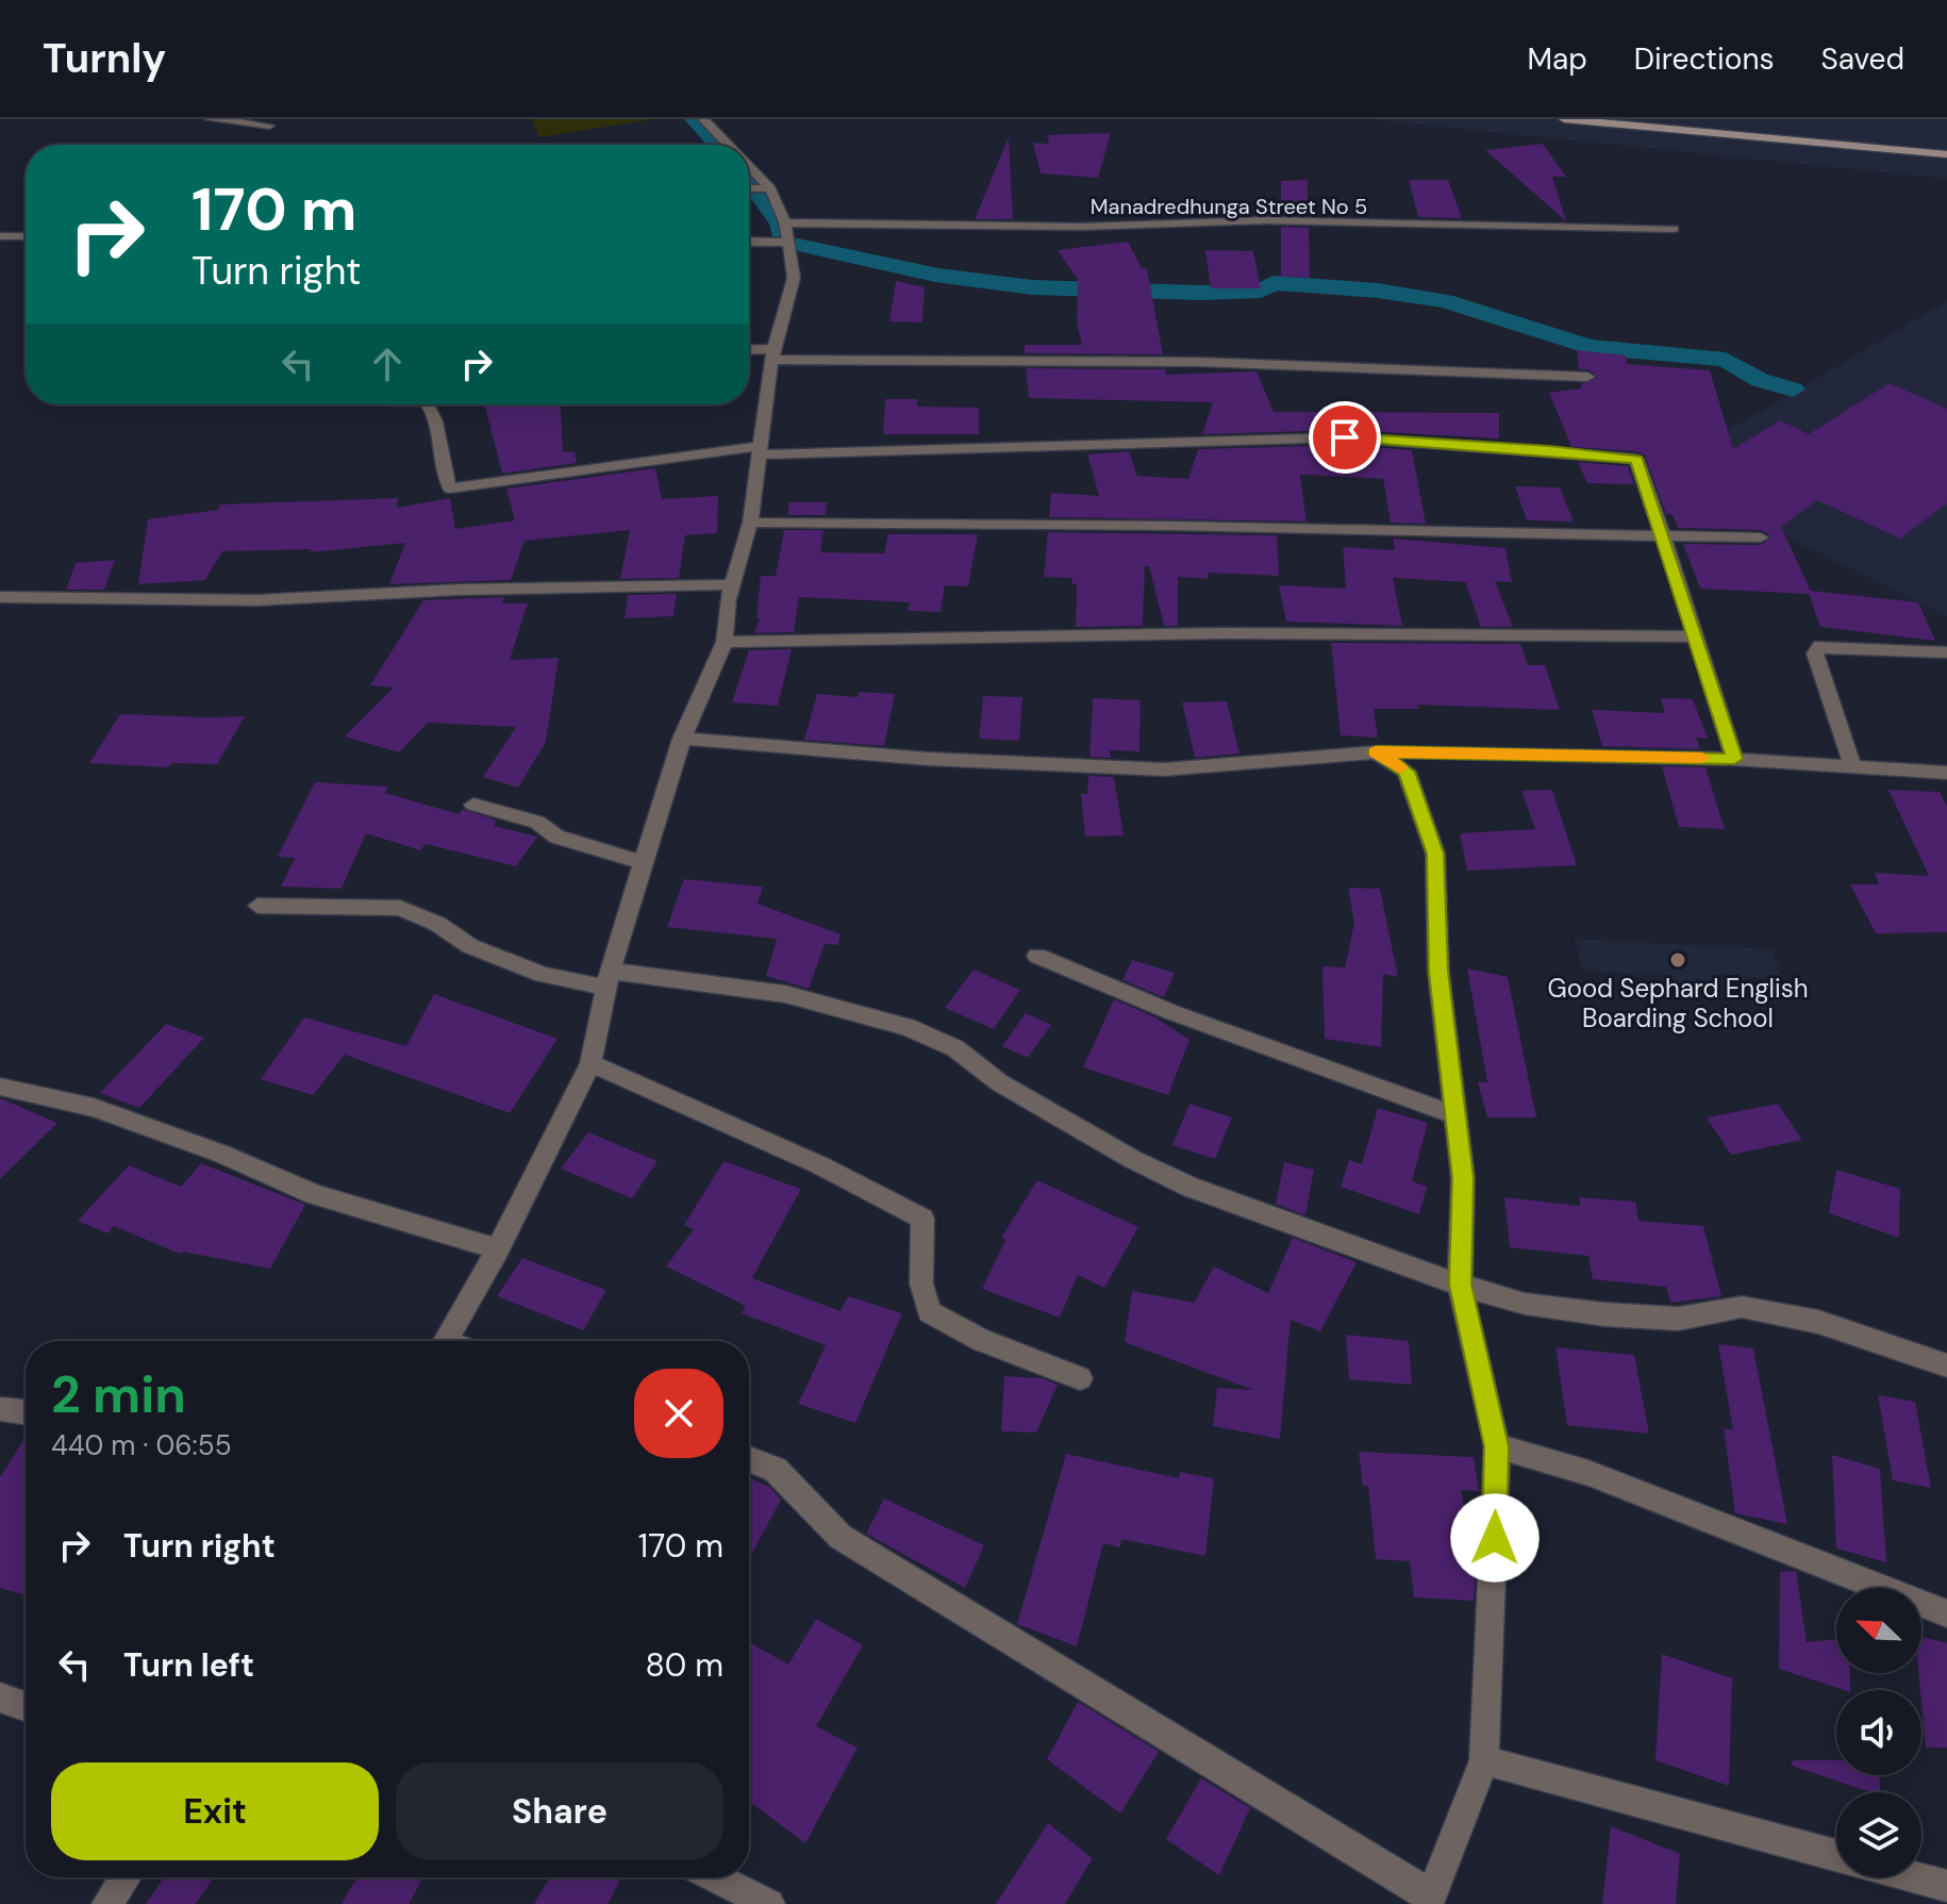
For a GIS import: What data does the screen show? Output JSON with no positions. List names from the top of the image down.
{
  "streets": {
    "street": ["Manadredhunga Street No 5"]
  },
  "places": ["Good Sephard English Boarding School"],
  "north": "top left",
  "page": {
    "header": "Turnly",
    "nav": ["Map", "Directions", "Saved"],
    "turn": ["170 m", "Turn right"],
    "heading": ["2 min", "440 m · 06:55"],
    "list": [
      {
        "name": "Turn right",
        "value": "170 m"
      },
      {
        "name": "Turn left",
        "value": "80 m"
      }
    ],
    "buttons": ["Exit", "Share"]
  }
}
